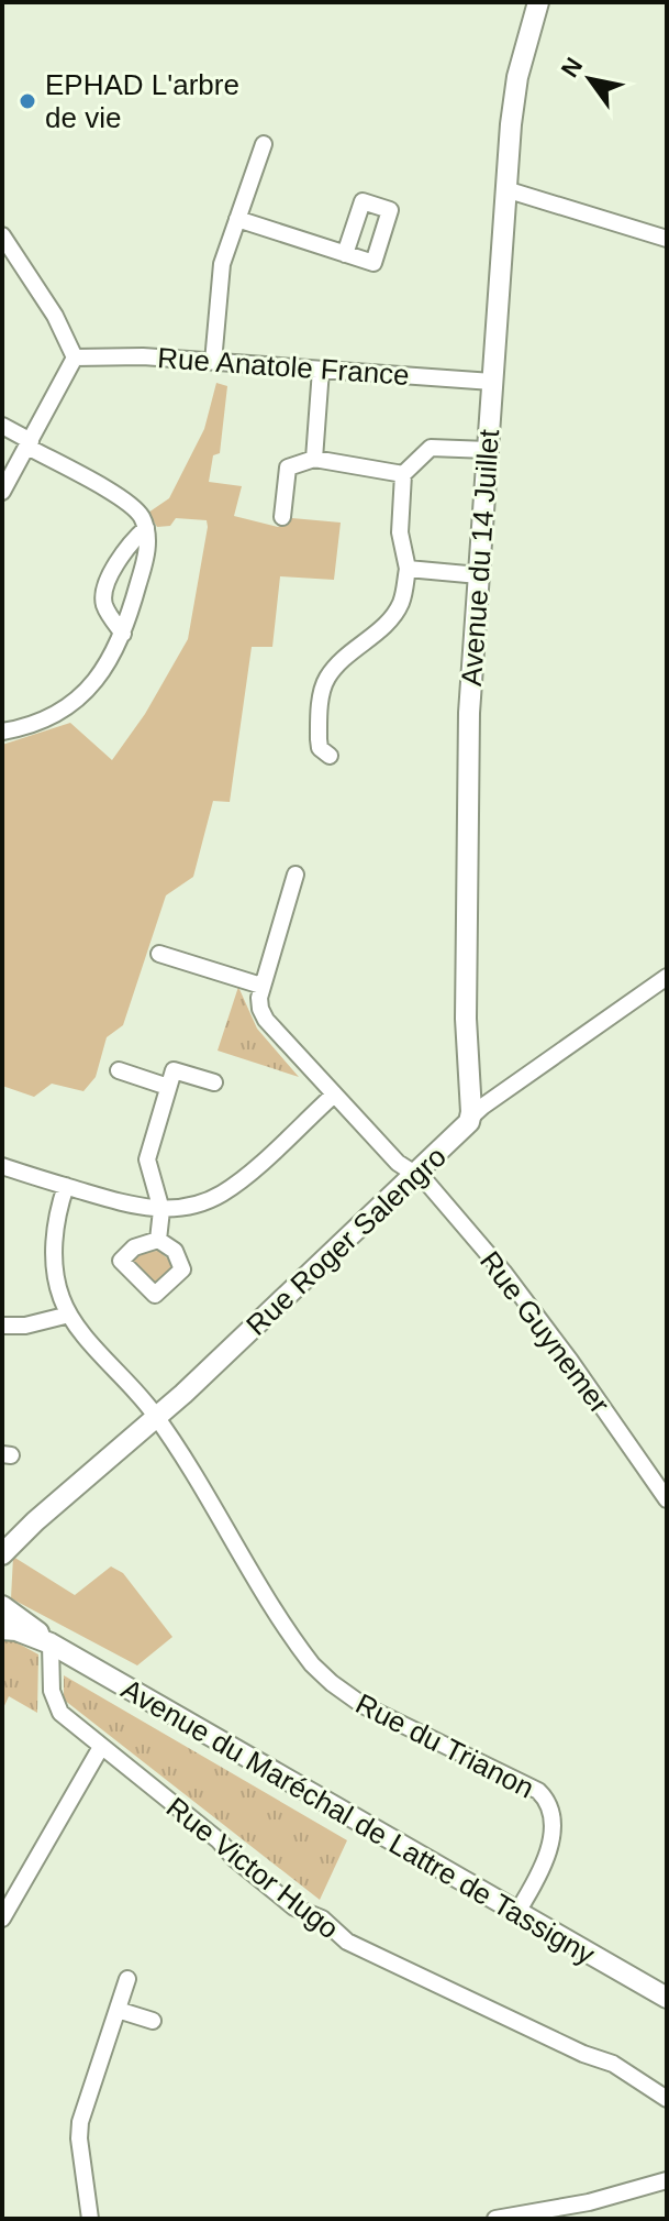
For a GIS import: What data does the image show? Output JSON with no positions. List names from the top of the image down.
{
  "streets": {
    "street": [
      "Rue Anatole France",
      "Avenue du 14 Juillet",
      "Rue Roger Salengro",
      "Rue Guynemer",
      "Rue du Trianon",
      "Avenue du Maréchal de Lattre de Tassigny",
      "Rue Victor Hugo"
    ]
  },
  "crossings": [
    ["Rue Anatole France", "Avenue du 14 Juillet"],
    ["Avenue du 14 Juillet", "Rue Roger Salengro"],
    ["Rue Roger Salengro", "Rue Guynemer"],
    ["Rue Roger Salengro", "Rue du Trianon"],
    ["Rue du Trianon", "Avenue du Maréchal de Lattre de Tassigny"],
    ["Avenue du Maréchal de Lattre de Tassigny", "Rue Victor Hugo"]
  ],
  "places": ["EPHAD L'arbre de vie"],
  "north": "top left"
}
